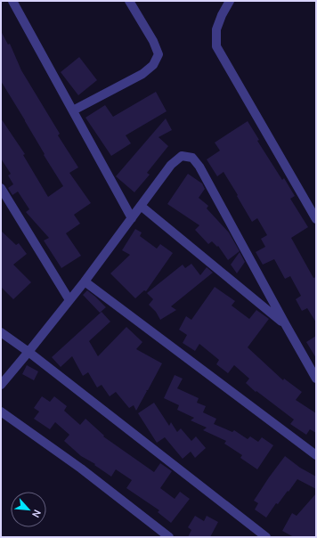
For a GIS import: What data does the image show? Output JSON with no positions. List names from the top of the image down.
{
  "north": "bottom right"
}
